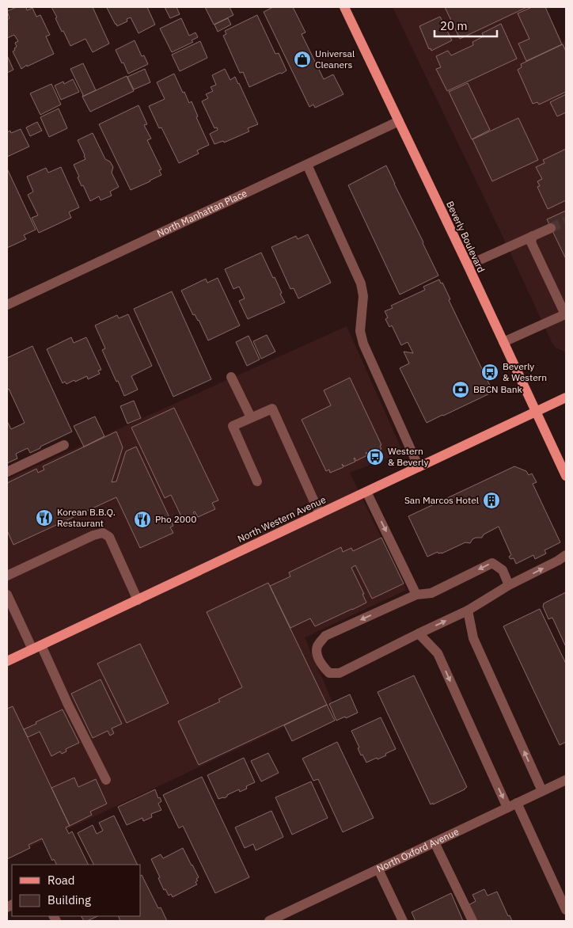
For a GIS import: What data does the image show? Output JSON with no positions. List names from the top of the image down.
{
  "streets": {
    "main road": ["Beverly Boulevard", "North Western Avenue"],
    "street": ["North Manhattan Place", "North Oxford Avenue"]
  },
  "crossings": [
    ["North Manhattan Place", "Beverly Boulevard"],
    ["Beverly Boulevard", "North Western Avenue"]
  ],
  "places": {
    "shop": ["Universal Cleaners"],
    "bus stop": ["Beverly & Western", "Western & Beverly"],
    "bank": ["BBCN Bank"],
    "building": ["San Marcos Hotel"],
    "restaurant": ["Korean B.B.Q. Restaurant", "Pho 2000"]
  },
  "legend": ["Road", "Building"],
  "scale_bar": "20 m"
}
